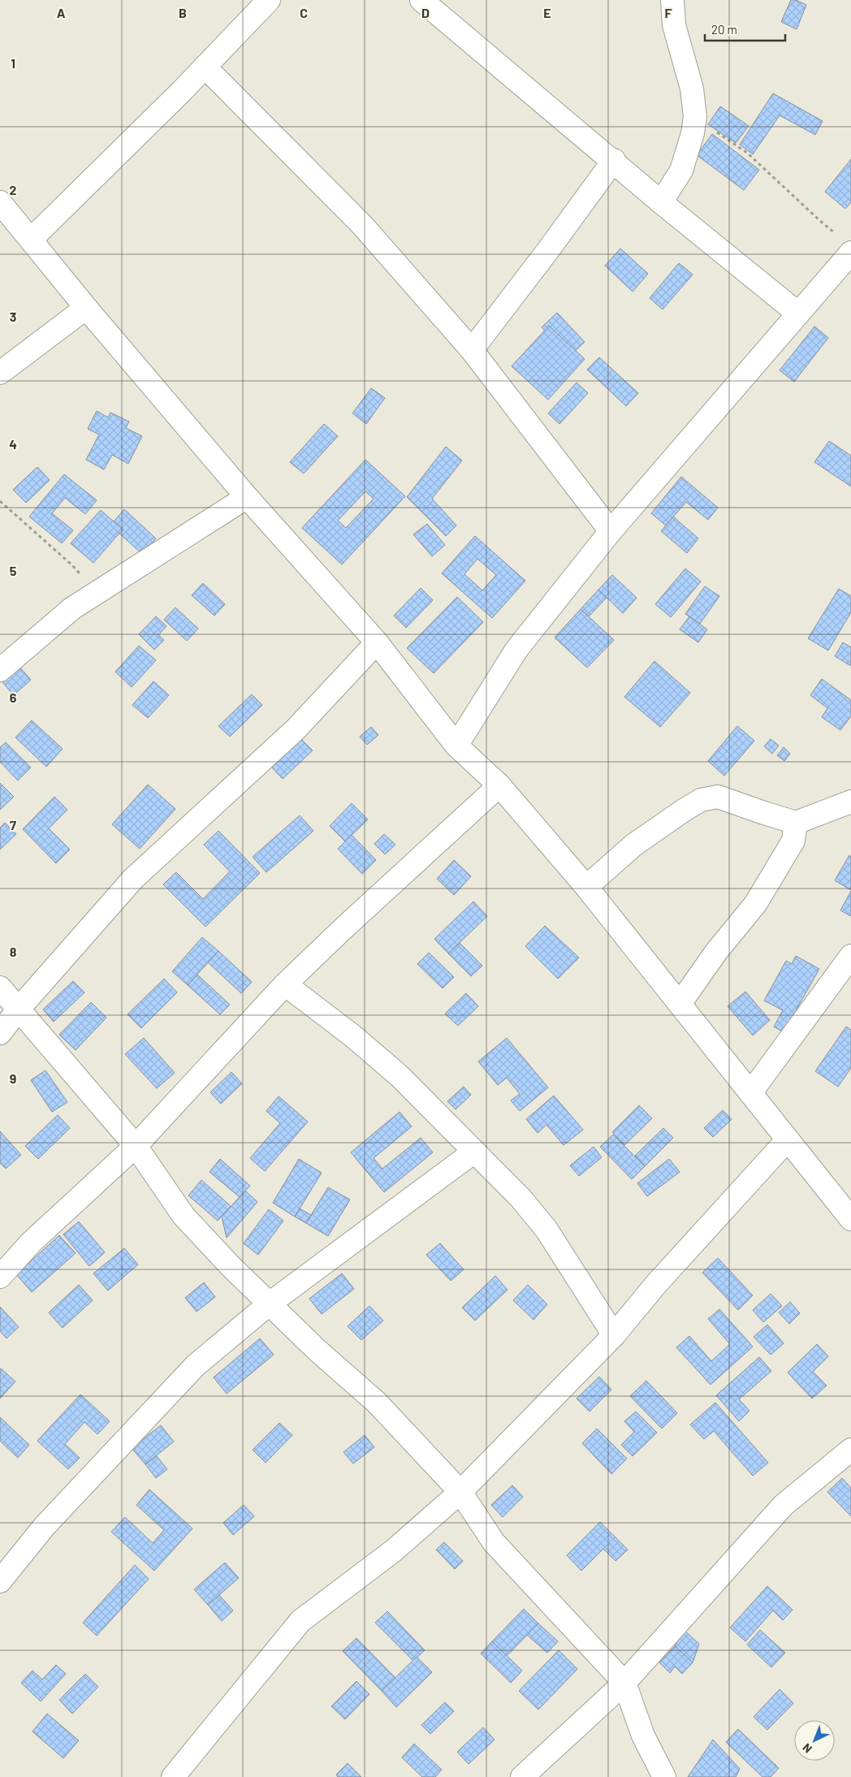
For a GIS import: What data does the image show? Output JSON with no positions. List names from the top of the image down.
{
  "scale_bar": "20 m",
  "north": "bottom left",
  "grid": {
    "columns": [
      "A",
      "B",
      "C",
      "D",
      "E",
      "F"
    ],
    "rows": [
      "1",
      "2",
      "3",
      "4",
      "5",
      "6",
      "7",
      "8",
      "9"
    ]
  }
}
